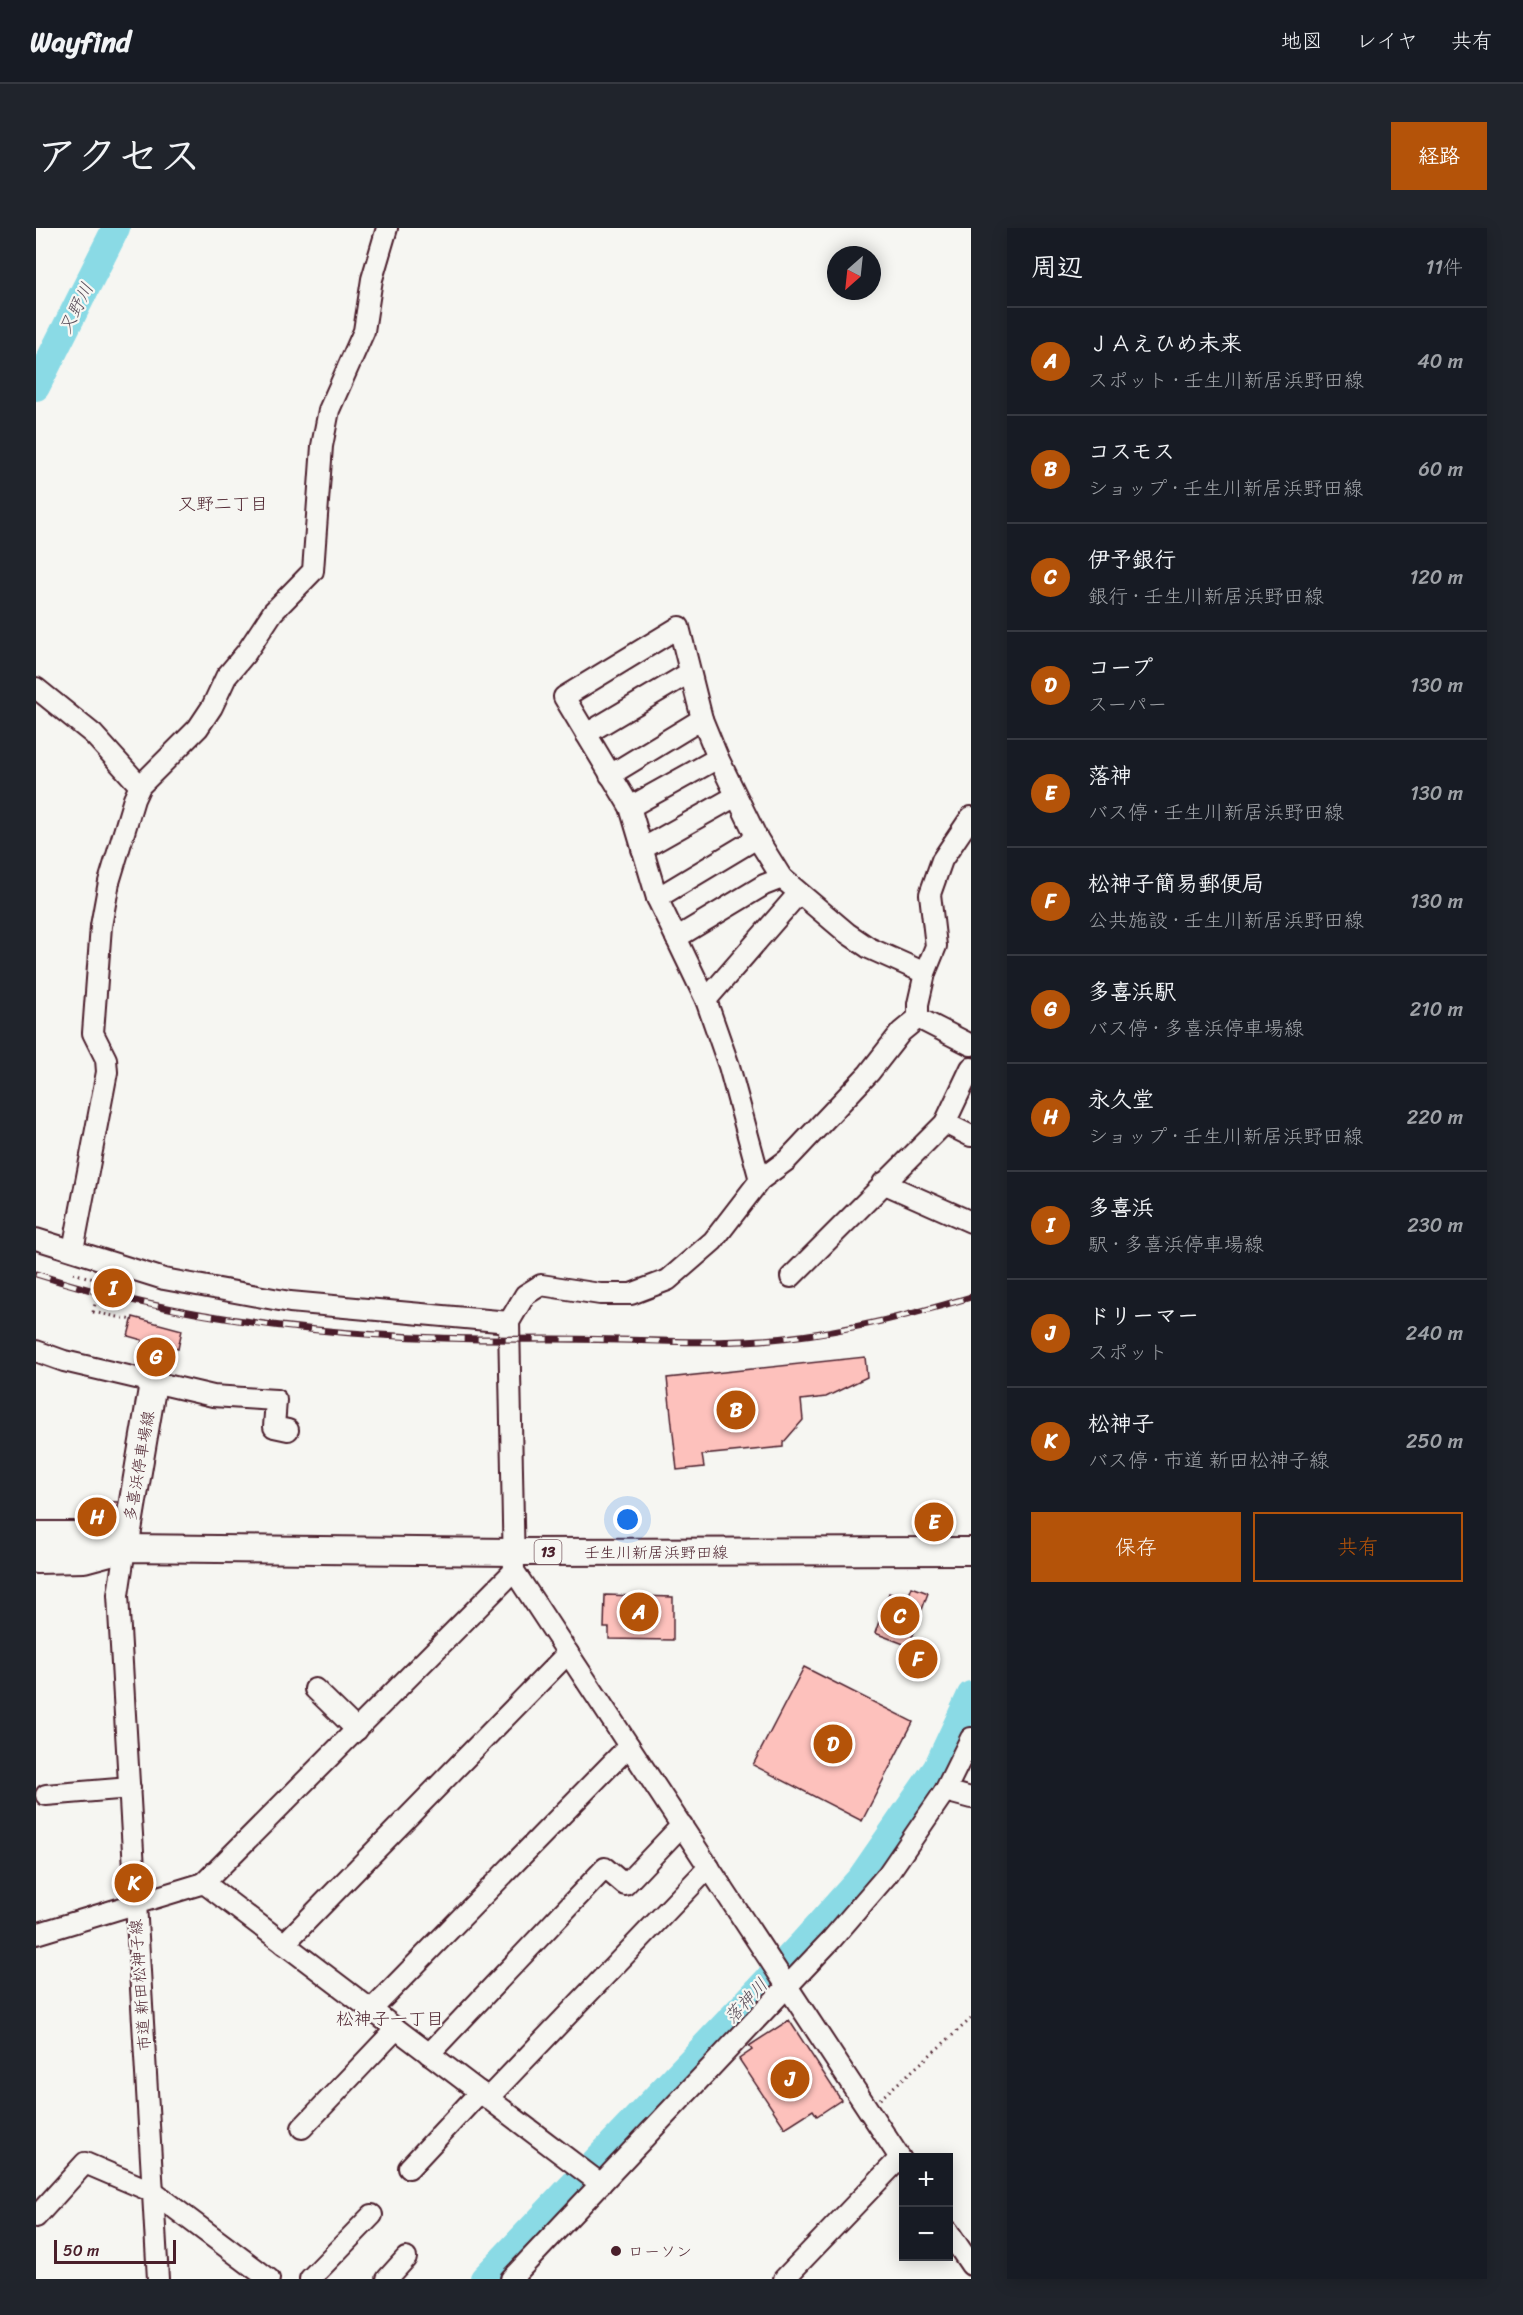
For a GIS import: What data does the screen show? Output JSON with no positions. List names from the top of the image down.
{
  "streets": {
    "main road": ["多喜浜停車場線", "13", "壬生川新居浜野田線"],
    "street": ["市道 新田松神子線"]
  },
  "crossings": [
    ["多喜浜停車場線", "壬生川新居浜野田線"],
    ["多喜浜停車場線", "市道 新田松神子線"],
    ["壬生川新居浜野田線", "市道 新田松神子線"]
  ],
  "districts": ["又野二丁目", "松神子一丁目"],
  "water": ["又野川", "落神川"],
  "places": ["ローソン"],
  "scale_bar": "50 m",
  "north": "bottom left",
  "page": {
    "header": "Wayfind",
    "nav": ["地図", "レイヤ", "共有"],
    "title": "アクセス",
    "buttons": [
      "経路",
      ["保存", "共有"]
    ],
    "heading": ["周辺", "11件"],
    "list": [
      {
        "mark": "A",
        "name": "ＪＡえひめ未来",
        "note": "スポット · 壬生川新居浜野田線",
        "value": "40 m"
      },
      {
        "mark": "B",
        "name": "コスモス",
        "note": "ショップ · 壬生川新居浜野田線",
        "value": "60 m"
      },
      {
        "mark": "C",
        "name": "伊予銀行",
        "note": "銀行 · 壬生川新居浜野田線",
        "value": "120 m"
      },
      {
        "mark": "D",
        "name": "コープ",
        "note": "スーパー",
        "value": "130 m"
      },
      {
        "mark": "E",
        "name": "落神",
        "note": "バス停 · 壬生川新居浜野田線",
        "value": "130 m"
      },
      {
        "mark": "F",
        "name": "松神子簡易郵便局",
        "note": "公共施設 · 壬生川新居浜野田線",
        "value": "130 m"
      },
      {
        "mark": "G",
        "name": "多喜浜駅",
        "note": "バス停 · 多喜浜停車場線",
        "value": "210 m"
      },
      {
        "mark": "H",
        "name": "永久堂",
        "note": "ショップ · 壬生川新居浜野田線",
        "value": "220 m"
      },
      {
        "mark": "I",
        "name": "多喜浜",
        "note": "駅 · 多喜浜停車場線",
        "value": "230 m"
      },
      {
        "mark": "J",
        "name": "ドリーマー",
        "note": "スポット",
        "value": "240 m"
      },
      {
        "mark": "K",
        "name": "松神子",
        "note": "バス停 · 市道 新田松神子線",
        "value": "250 m"
      }
    ],
    "pins": [
      "I",
      "G",
      "B",
      "H",
      "E",
      "A",
      "C",
      "F",
      "D",
      "K",
      "J"
    ],
    "map_buttons": ["+", "−"],
    "scale": "50 m"
  }
}
